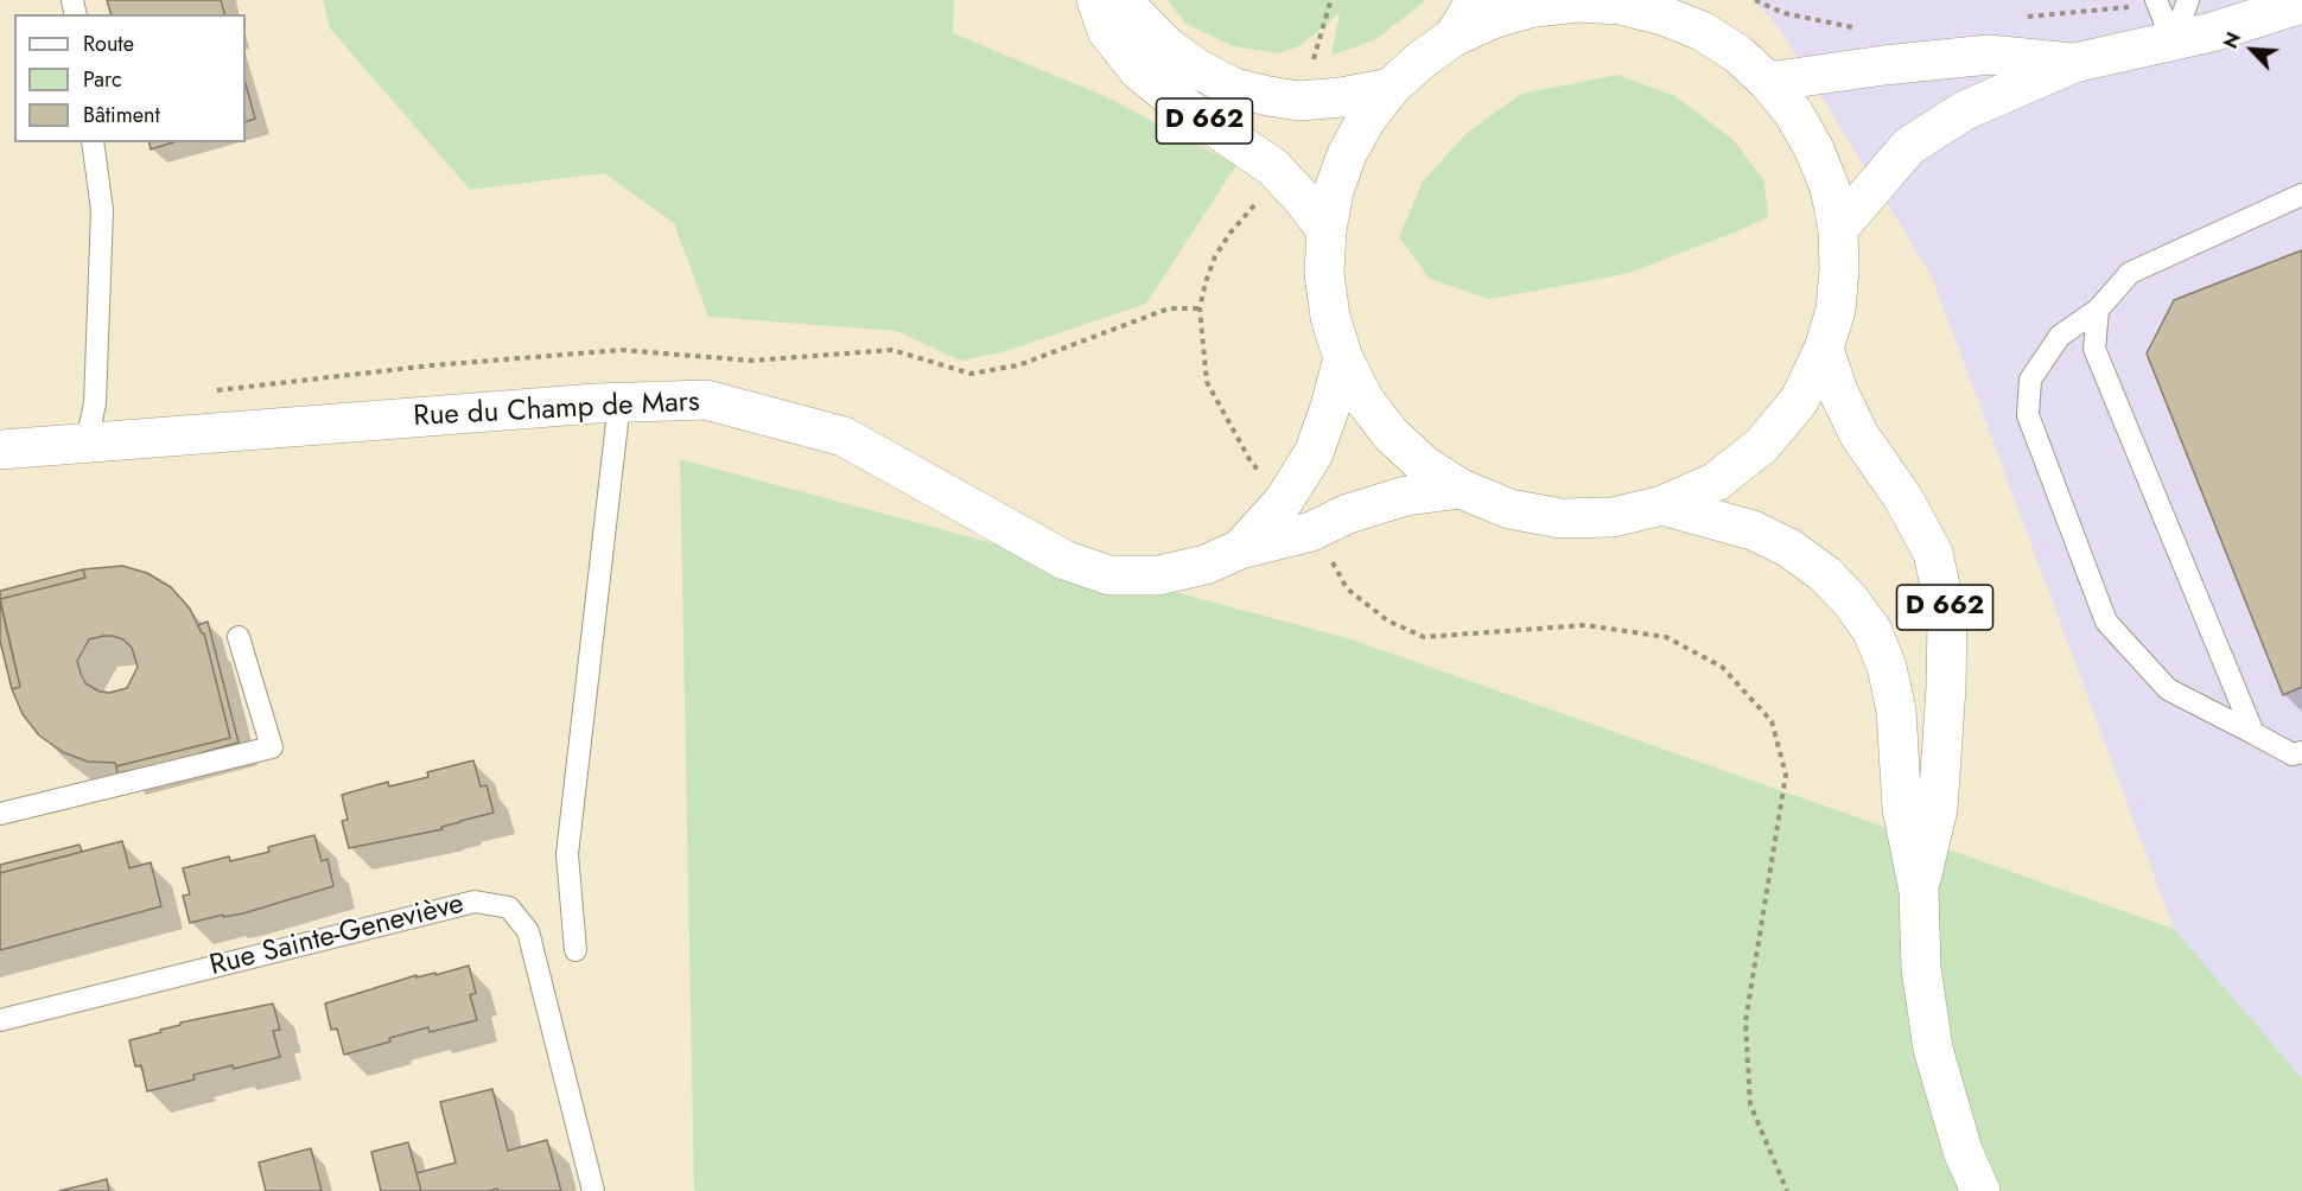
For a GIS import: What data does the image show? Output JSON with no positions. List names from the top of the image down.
{
  "streets": {
    "main road": ["D 662", "Rue du Champ de Mars"],
    "lane": ["Rue Sainte-Geneviève"]
  },
  "legend": ["Route", "Parc", "Bâtiment"],
  "north": "top left"
}
